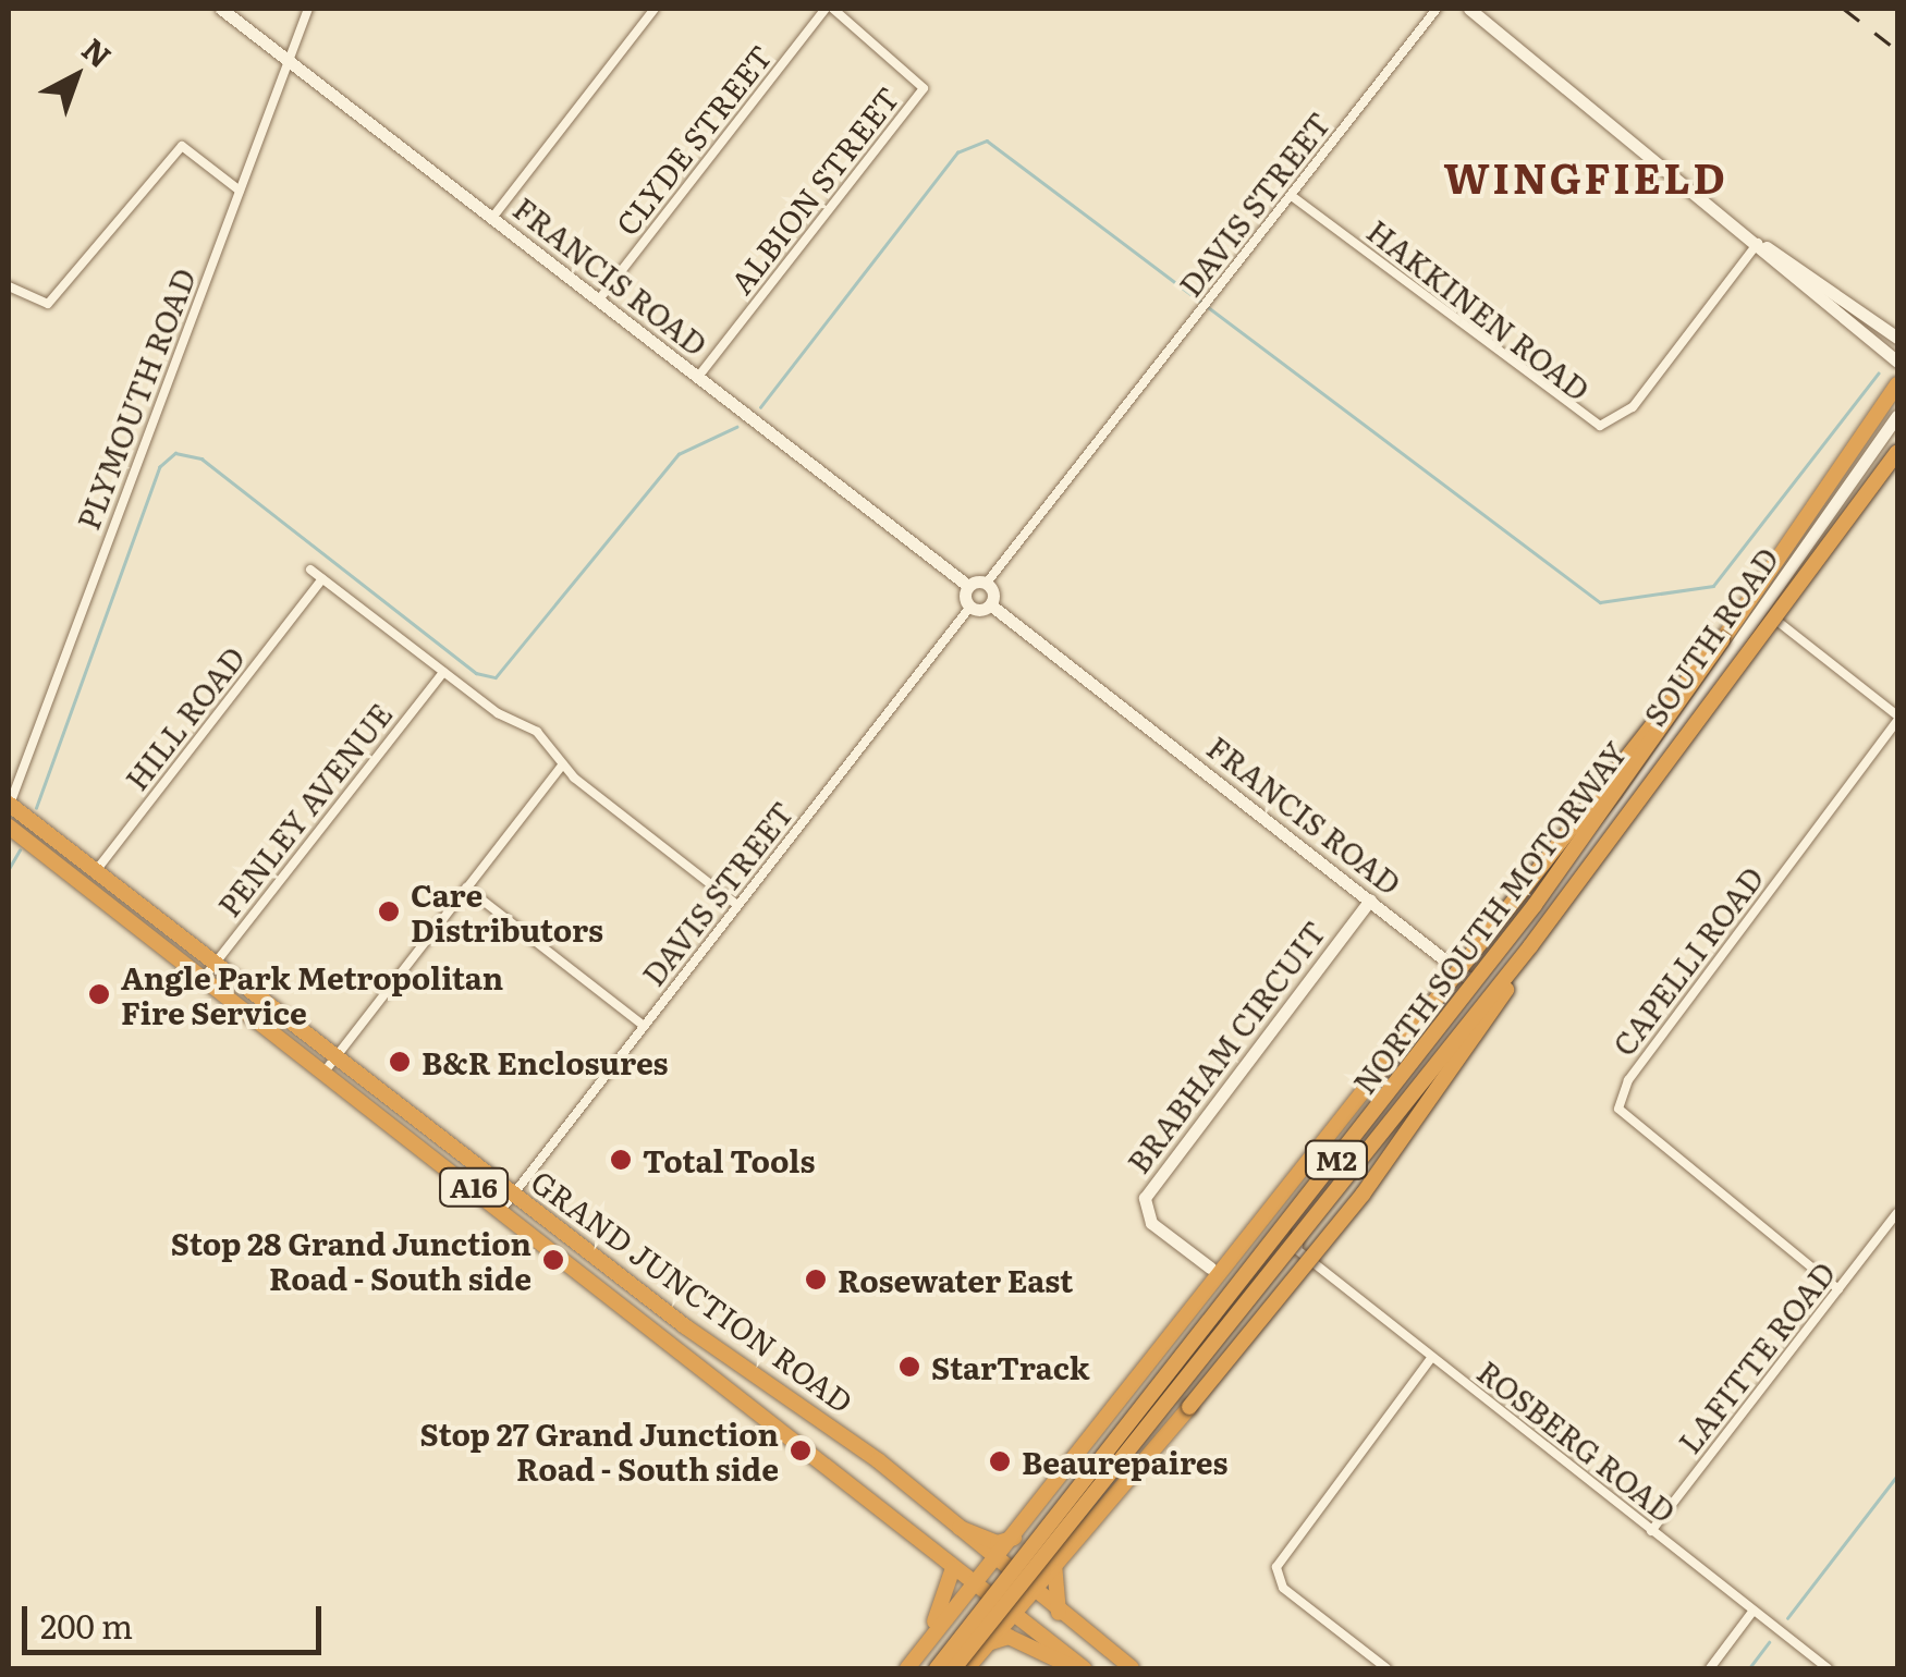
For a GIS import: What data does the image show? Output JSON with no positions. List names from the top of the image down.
{
  "streets": {
    "highway": [
      "NORTH SOUTH MOTORWAY",
      "M2",
      "A16",
      "GRAND JUNCTION ROAD"
    ],
    "street": [
      "CLYDE STREET",
      "ALBION STREET",
      "DAVIS STREET",
      "FRANCIS ROAD",
      "HAKKINEN ROAD",
      "PLYMOUTH ROAD",
      "SOUTH ROAD",
      "HILL ROAD",
      "PENLEY AVENUE",
      "CAPELLI ROAD",
      "BRABHAM CIRCUIT",
      "LAFITTE ROAD",
      "ROSBERG ROAD"
    ]
  },
  "crossings": [
    ["CLYDE STREET", "ALBION STREET"],
    ["CLYDE STREET", "FRANCIS ROAD"],
    ["ALBION STREET", "FRANCIS ROAD"],
    ["DAVIS STREET", "HAKKINEN ROAD"],
    ["DAVIS STREET", "GRAND JUNCTION ROAD"],
    ["FRANCIS ROAD", "PLYMOUTH ROAD"],
    ["FRANCIS ROAD", "SOUTH ROAD"],
    ["FRANCIS ROAD", "BRABHAM CIRCUIT"],
    ["PLYMOUTH ROAD", "GRAND JUNCTION ROAD"],
    ["SOUTH ROAD", "ROSBERG ROAD"],
    ["HILL ROAD", "GRAND JUNCTION ROAD"],
    ["PENLEY AVENUE", "GRAND JUNCTION ROAD"],
    ["CAPELLI ROAD", "LAFITTE ROAD"],
    ["LAFITTE ROAD", "ROSBERG ROAD"]
  ],
  "districts": ["WINGFIELD"],
  "places": [
    "Care Distributors",
    "Angle Park Metropolitan Fire Service",
    "B&R Enclosures",
    "Total Tools",
    "Stop 28 Grand Junction Road - South side",
    "Rosewater East",
    "StarTrack",
    "Stop 27 Grand Junction Road - South side",
    "Beaurepaires"
  ],
  "scale_bar": "200 m",
  "north": "top right"
}
